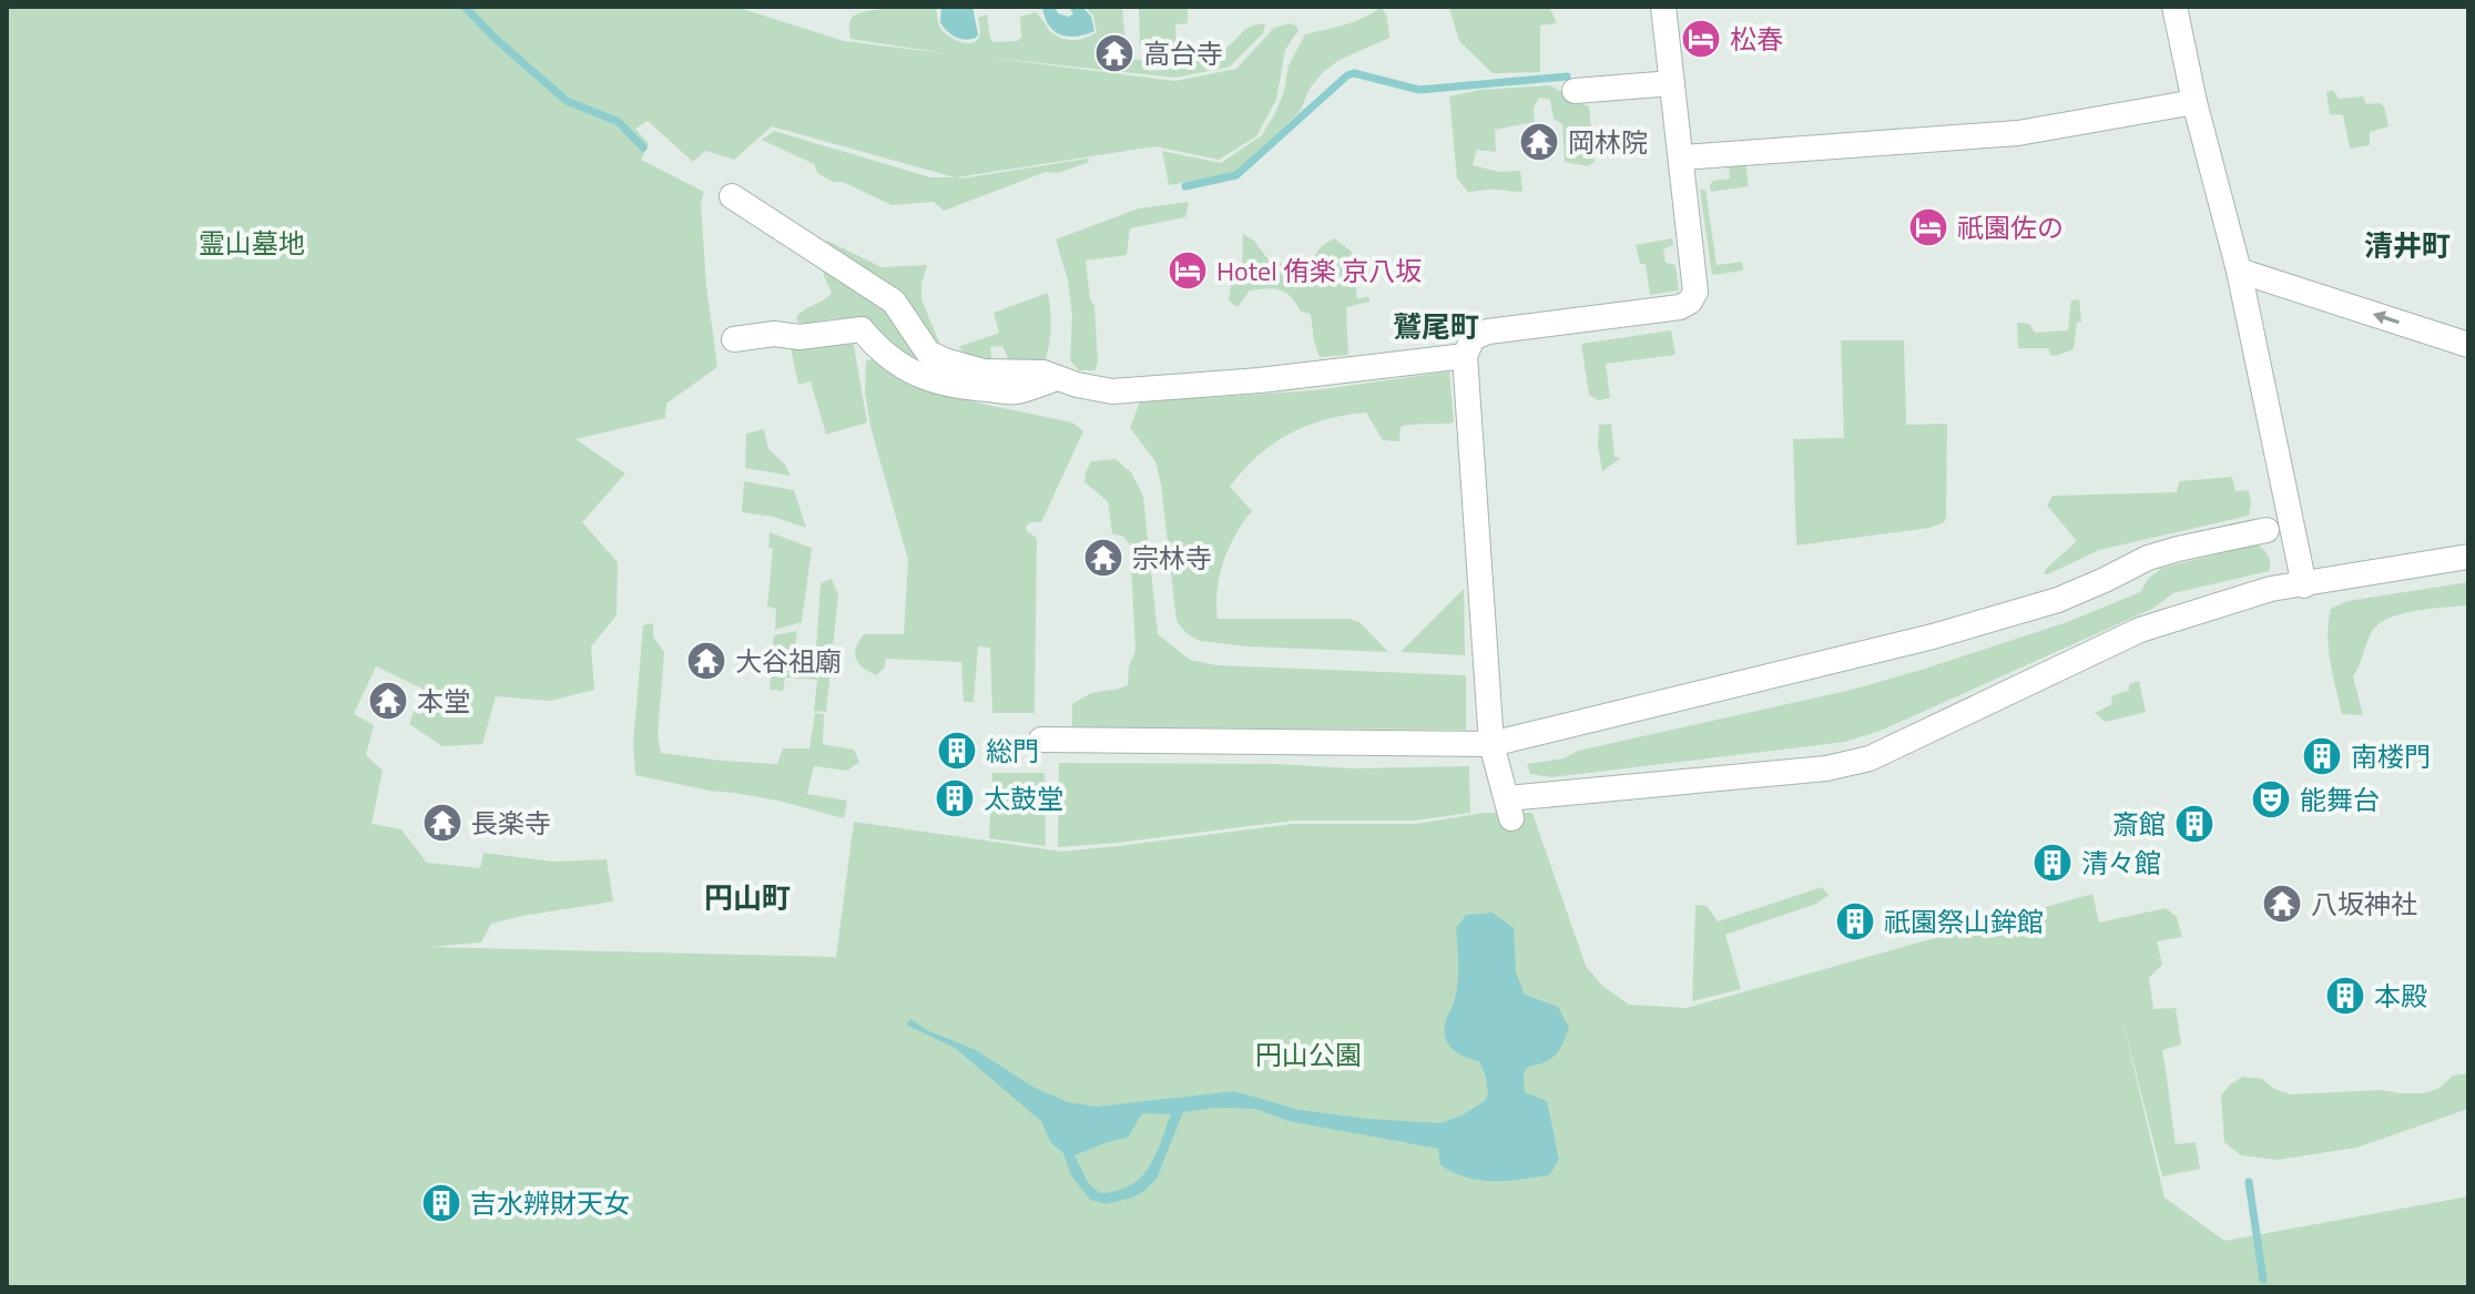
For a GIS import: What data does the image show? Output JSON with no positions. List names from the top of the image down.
{
  "districts": ["清井町", "鷲尾町", "円山町"],
  "parks": ["霊山墓地", "円山公園"],
  "places": {
    "hotel": ["松春", "祇園佐の", "Hotel 侑楽 京八坂"],
    "temple": [
      "高台寺",
      "岡林院",
      "宗林寺",
      "大谷祖廟",
      "本堂",
      "長楽寺",
      "八坂神社"
    ],
    "building": [
      "総門",
      "南楼門",
      "太鼓堂",
      "斎館",
      "清々館",
      "祇園祭山鉾館",
      "本殿",
      "吉水辨財天女"
    ],
    "theatre": ["能舞台"]
  }
}
